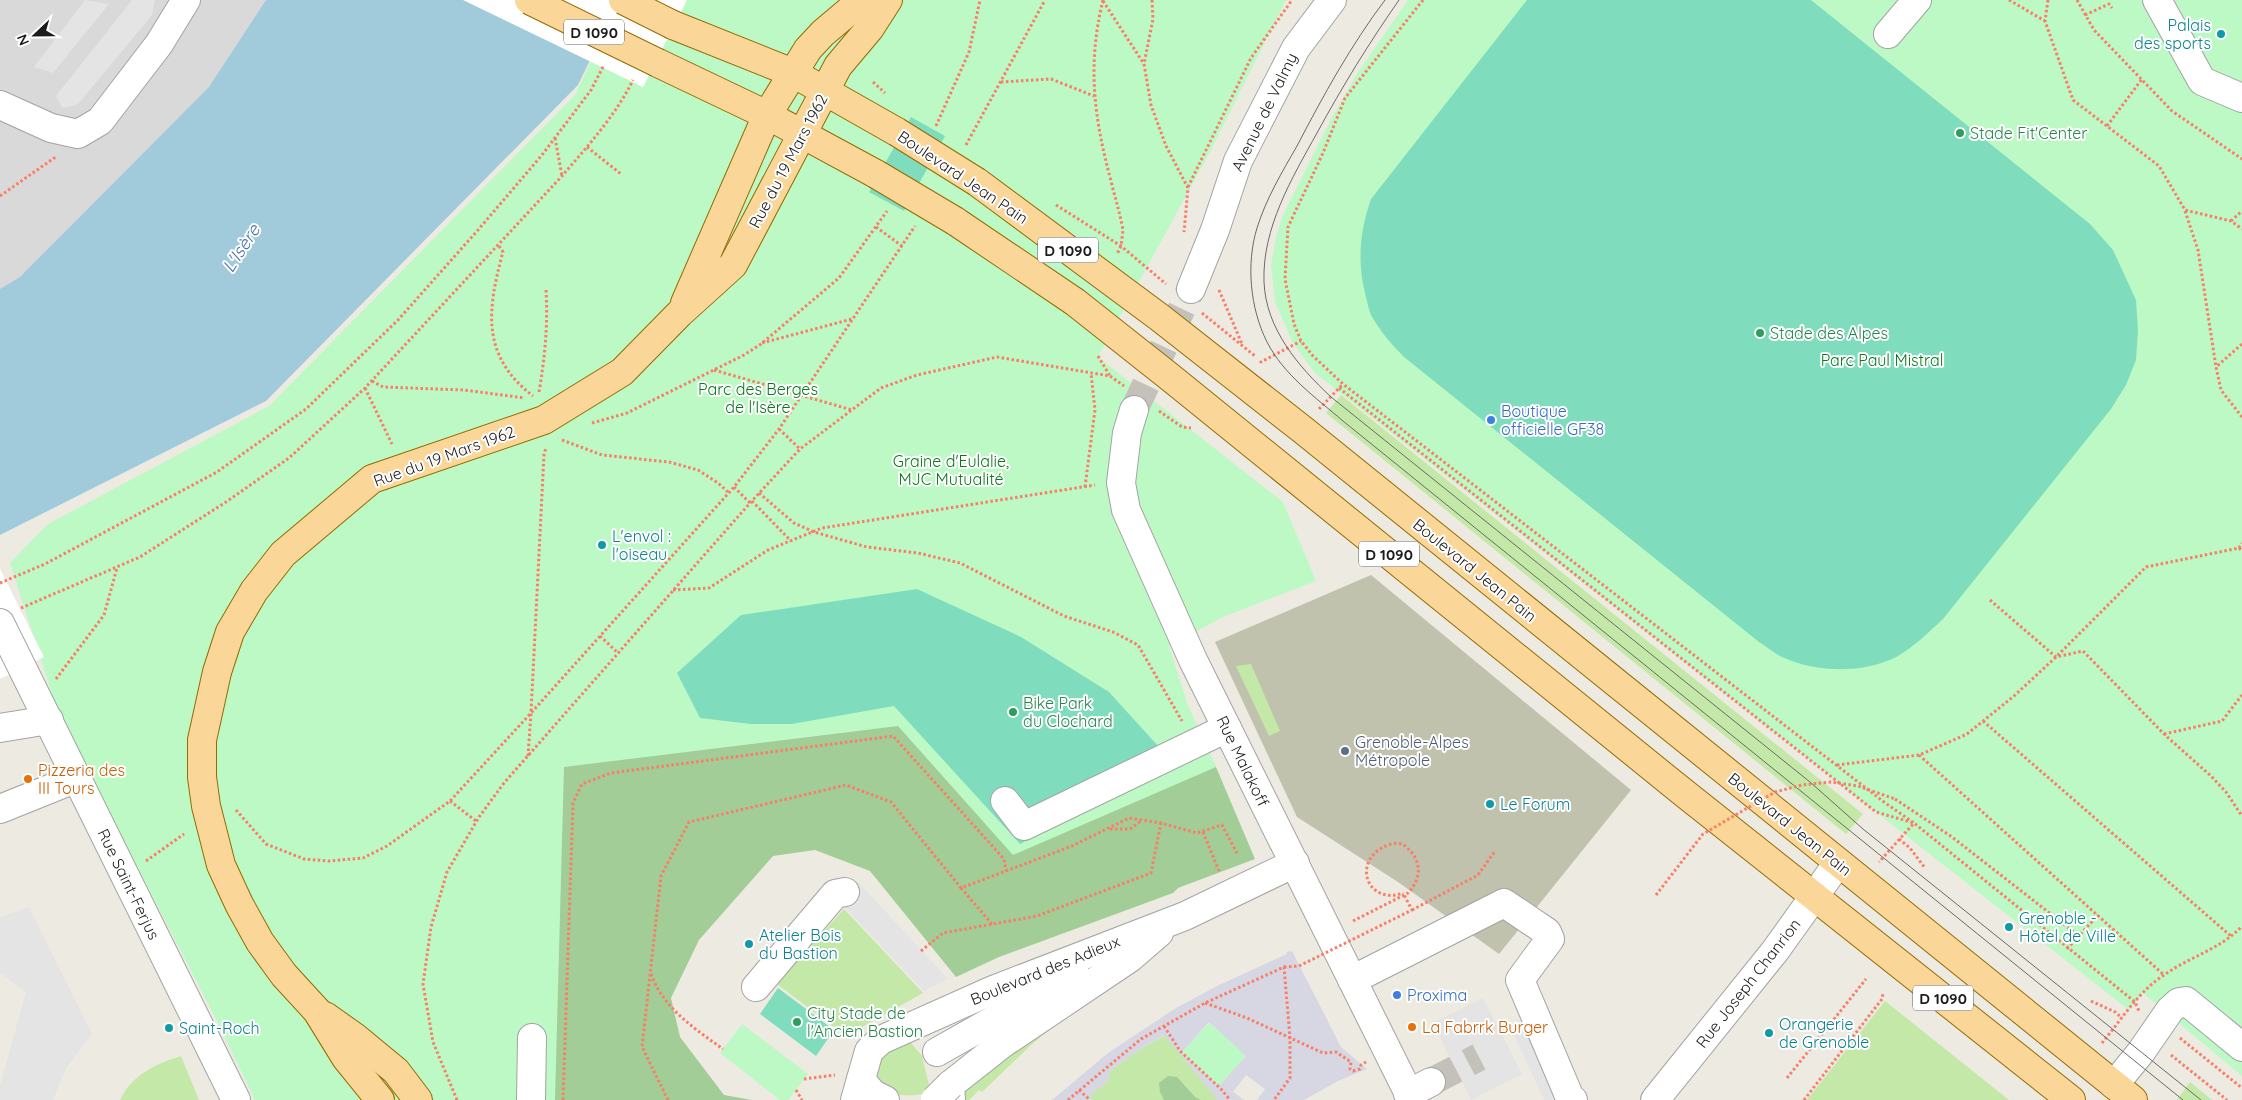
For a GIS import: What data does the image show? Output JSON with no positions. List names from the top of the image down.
{
  "streets": {
    "main road": ["D 1090", "Rue du 19 Mars 1962", "Boulevard Jean Pain"],
    "street": [
      "Avenue de Valmy",
      "Rue Malakoff",
      "Rue Saint-Ferjus",
      "Boulevard des Adieux",
      "Rue Joseph Chanrion"
    ]
  },
  "crossings": [
    ["D 1090", "Rue du 19 Mars 1962"],
    ["D 1090", "Boulevard Jean Pain"],
    ["D 1090", "Rue Joseph Chanrion"],
    ["Rue du 19 Mars 1962", "Boulevard Jean Pain"],
    ["Boulevard Jean Pain", "Rue Joseph Chanrion"],
    ["Rue Malakoff", "Boulevard des Adieux"]
  ],
  "water": ["L'Isère"],
  "parks": ["Parc Paul Mistral", "Parc des Berges de l'Isère", "Graine d'Eulalie, MJC Mutualité"],
  "places": [
    "Palais des sports",
    "Stade Fit'Center",
    "Stade des Alpes",
    "Boutique officielle GF38",
    "L'envol : l'oiseau",
    "Bike Park du Clochard",
    "Grenoble-Alpes Métropole",
    "Pizzeria des III Tours",
    "Le Forum",
    "Grenoble - Hôtel de Ville",
    "Atelier Bois du Bastion",
    "Proxima",
    "City Stade de l'Ancien Bastion",
    "La Fabrrk Burger",
    "Saint-Roch",
    "Orangerie de Grenoble"
  ],
  "north": "left"
}
